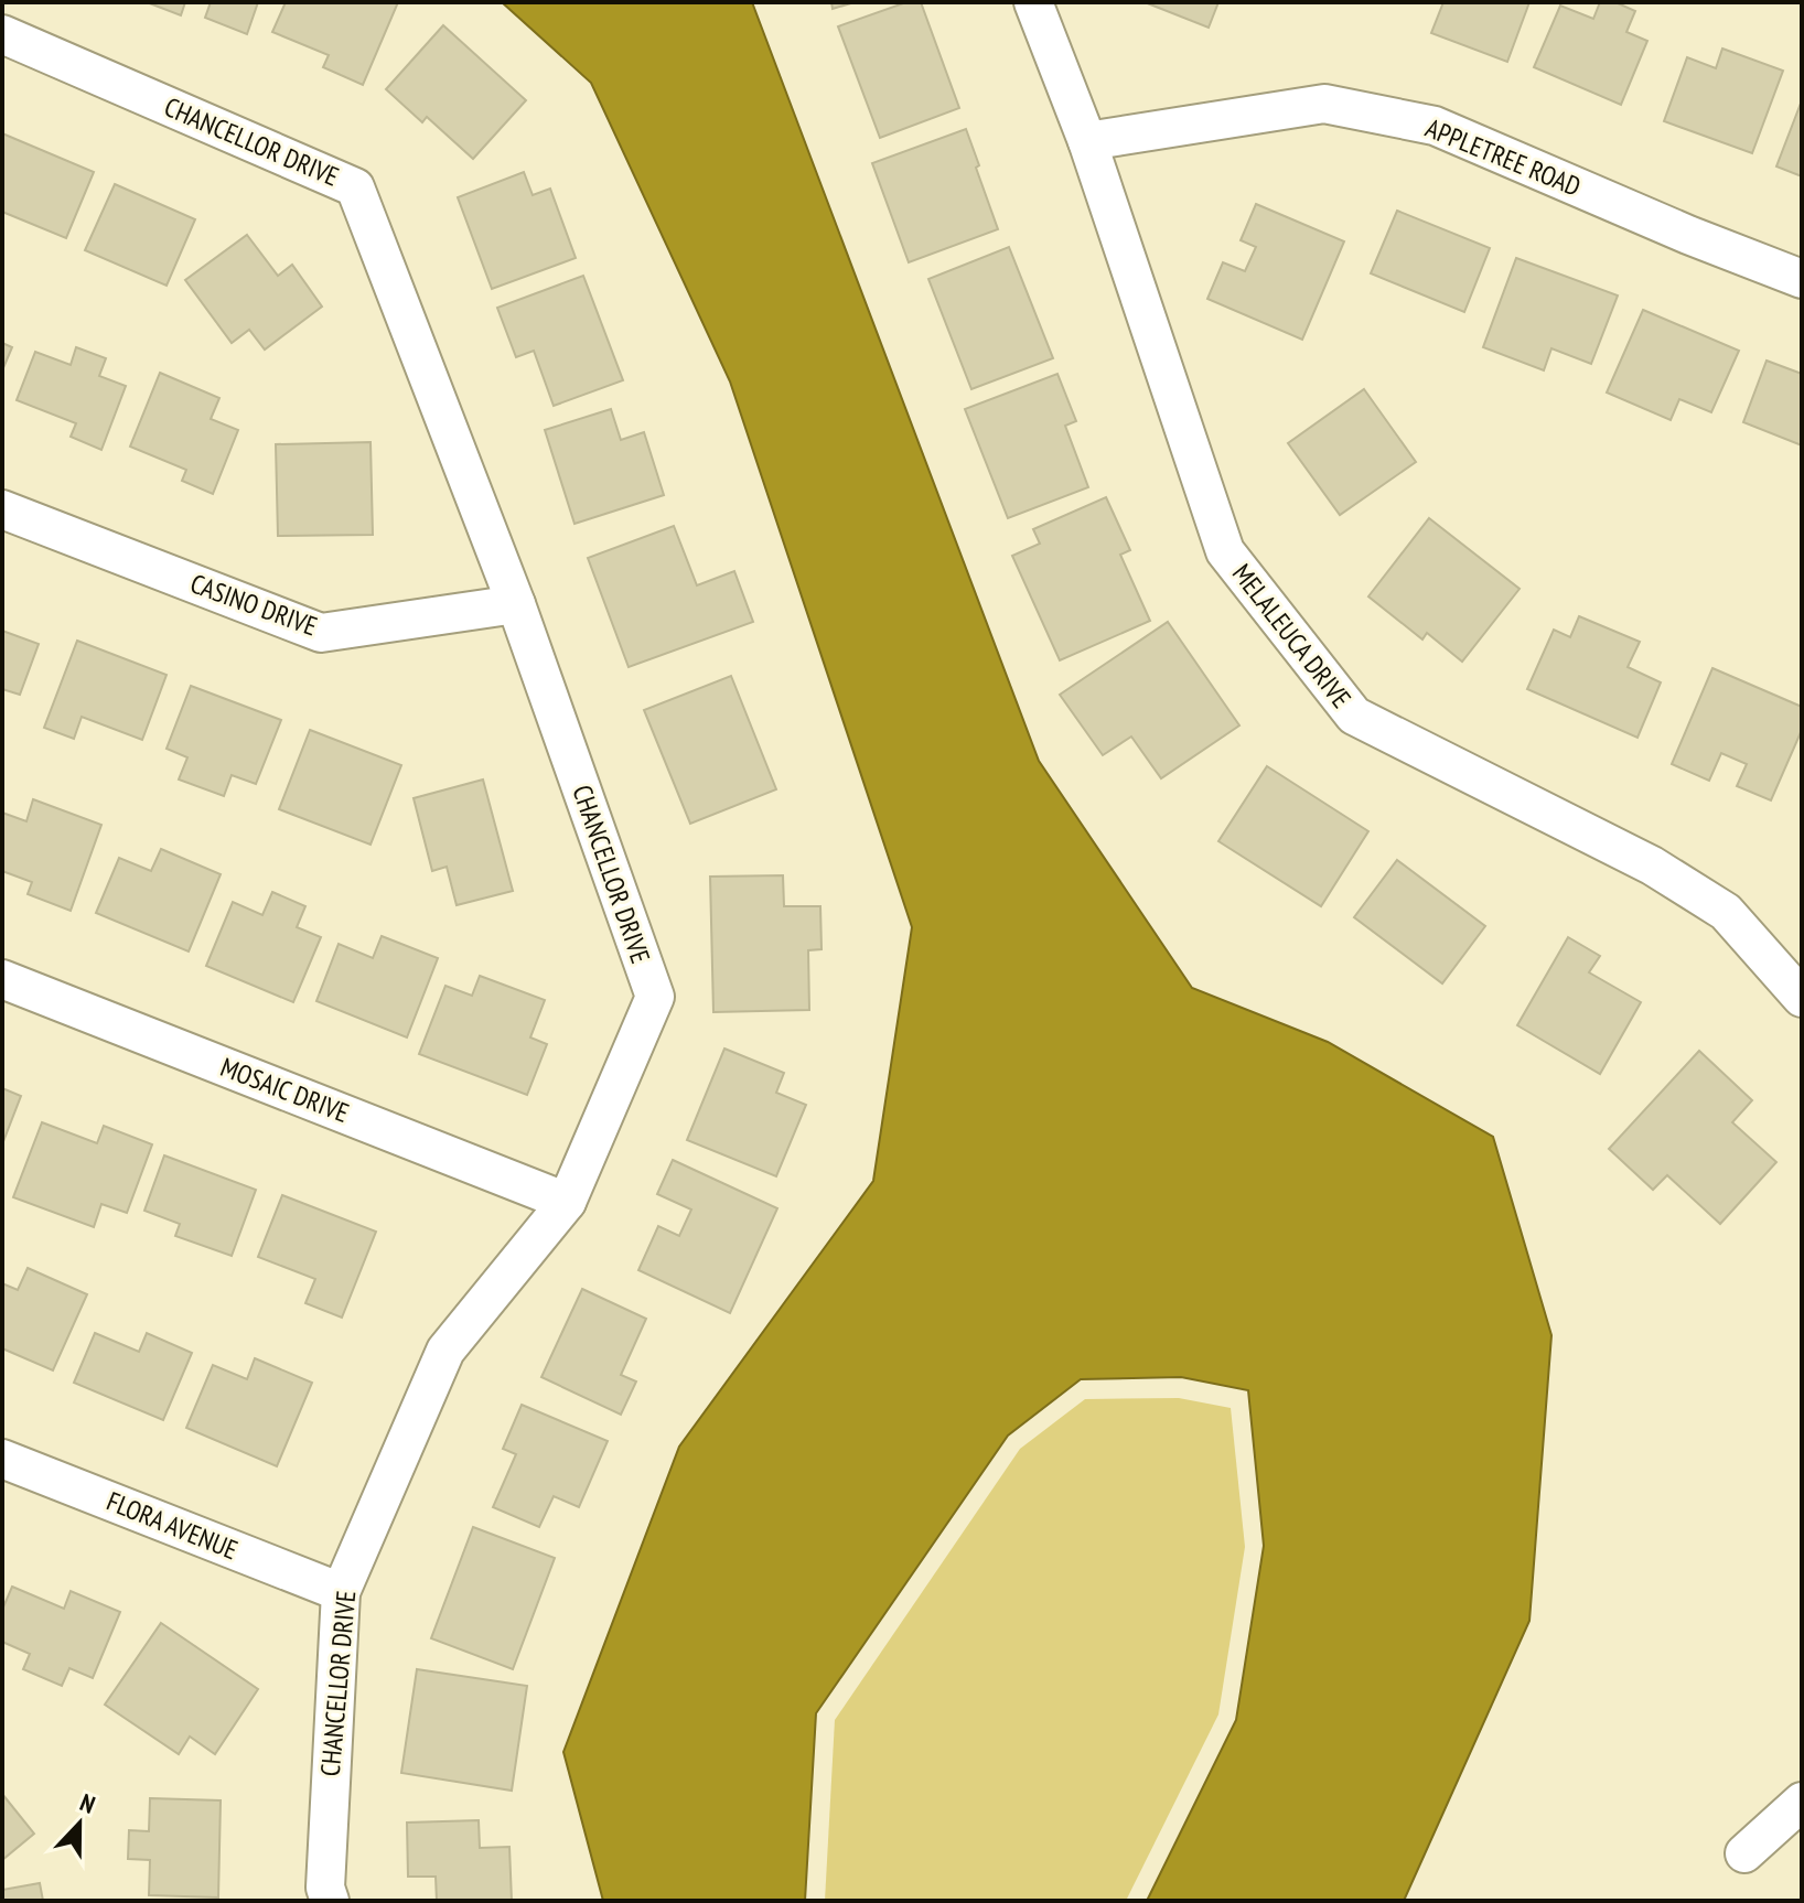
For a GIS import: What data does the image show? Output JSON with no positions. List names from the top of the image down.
{
  "streets": {
    "street": [
      "CHANCELLOR DRIVE",
      "APPLETREE ROAD",
      "CASINO DRIVE",
      "MELALEUCA DRIVE",
      "MOSAIC DRIVE",
      "FLORA AVENUE"
    ]
  },
  "crossings": [
    ["CHANCELLOR DRIVE", "CASINO DRIVE"],
    ["CHANCELLOR DRIVE", "MOSAIC DRIVE"],
    ["CHANCELLOR DRIVE", "FLORA AVENUE"],
    ["APPLETREE ROAD", "MELALEUCA DRIVE"]
  ],
  "north": "top"
}
